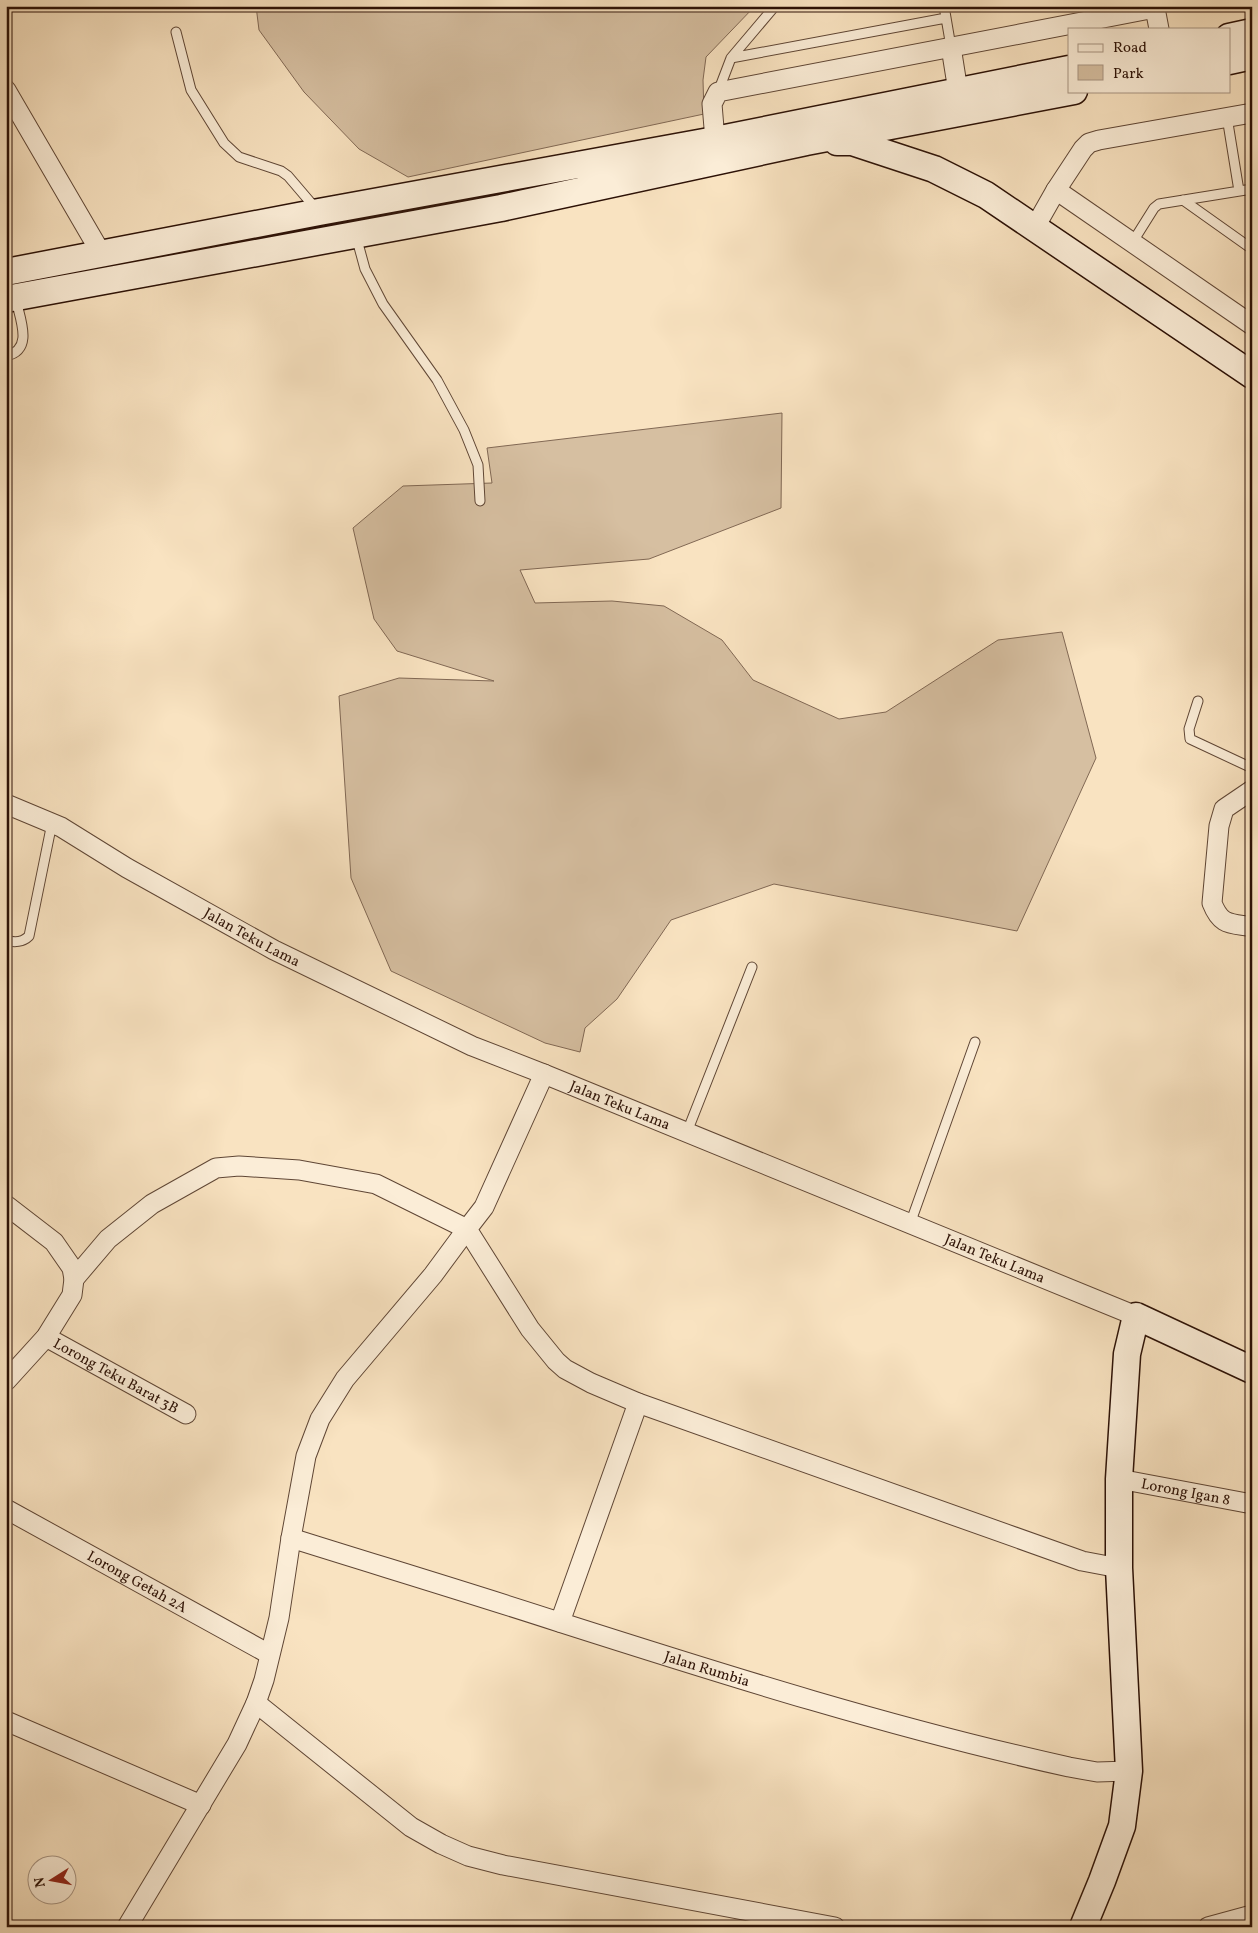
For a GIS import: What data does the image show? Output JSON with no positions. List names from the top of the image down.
{
  "streets": {
    "main road": ["Jalan Teku Lama"],
    "street": [
      "Lorong Teku Barat 3B",
      "Lorong Igan 8",
      "Lorong Getah 2A",
      "Jalan Rumbia"
    ]
  },
  "legend": ["Road", "Park"],
  "north": "left"
}
